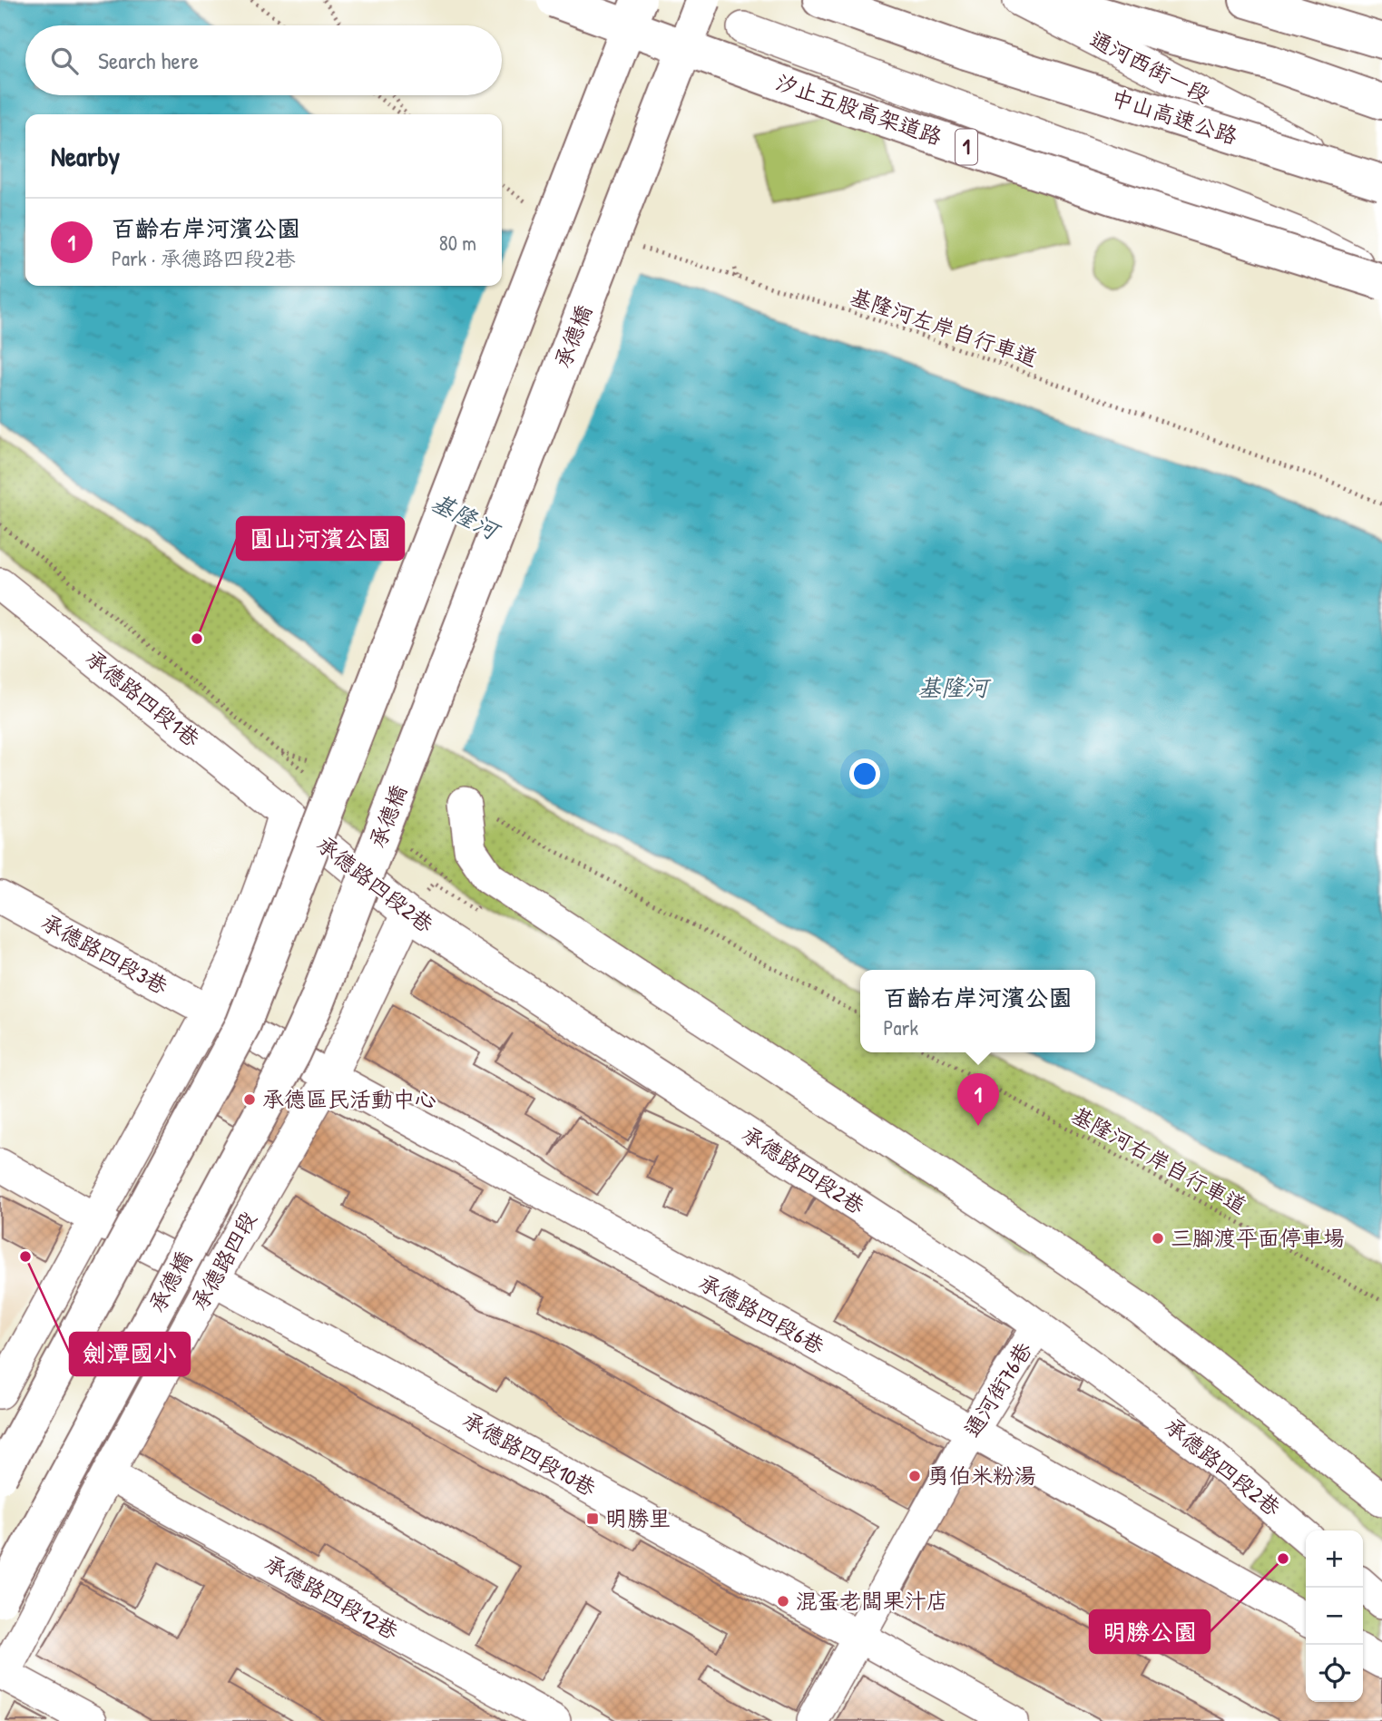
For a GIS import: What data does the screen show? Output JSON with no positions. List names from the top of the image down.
{
  "streets": {
    "main road": [
      "汐止五股高架道路",
      "中山高速公路",
      "1",
      "承德橋"
    ],
    "street": [
      "通河西街一段",
      "承德路四段1巷",
      "承德路四段2巷",
      "承德路四段3巷",
      "承德路四段",
      "承德路四段6巷",
      "通河街76巷",
      "承德路四段10巷",
      "承德路四段12巷"
    ],
    "path": ["基隆河左岸自行車道", "基隆河右岸自行車道"]
  },
  "crossings": [
    ["通河西街一段", "中山高速公路"],
    ["承德路四段1巷", "承德路四段2巷"],
    ["承德路四段2巷", "承德路四段"],
    ["承德路四段2巷", "通河街76巷"],
    ["承德路四段3巷", "承德路四段6巷"],
    ["承德路四段", "承德路四段6巷"],
    ["承德路四段", "承德路四段10巷"],
    ["承德路四段", "承德路四段12巷"],
    ["承德路四段6巷", "通河街76巷"],
    ["通河街76巷", "承德路四段10巷"]
  ],
  "water": ["基隆河"],
  "places": {
    "other": [
      "圓山河濱公園",
      "承德區民活動中心",
      "三腳渡平面停車場",
      "劍潭國小",
      "勇伯米粉湯",
      "明勝公園",
      "混蛋老闆果汁店"
    ],
    "transit": ["明勝里"]
  },
  "page": {
    "search": "Search here",
    "heading": "Nearby",
    "list": [
      {
        "mark": "1",
        "name": "百齡右岸河濱公園",
        "note": "Park · 承德路四段2巷",
        "value": "80 m"
      }
    ],
    "popup": ["百齡右岸河濱公園", "Park"],
    "pins": "1",
    "map_buttons": ["+", "−"]
  }
}
